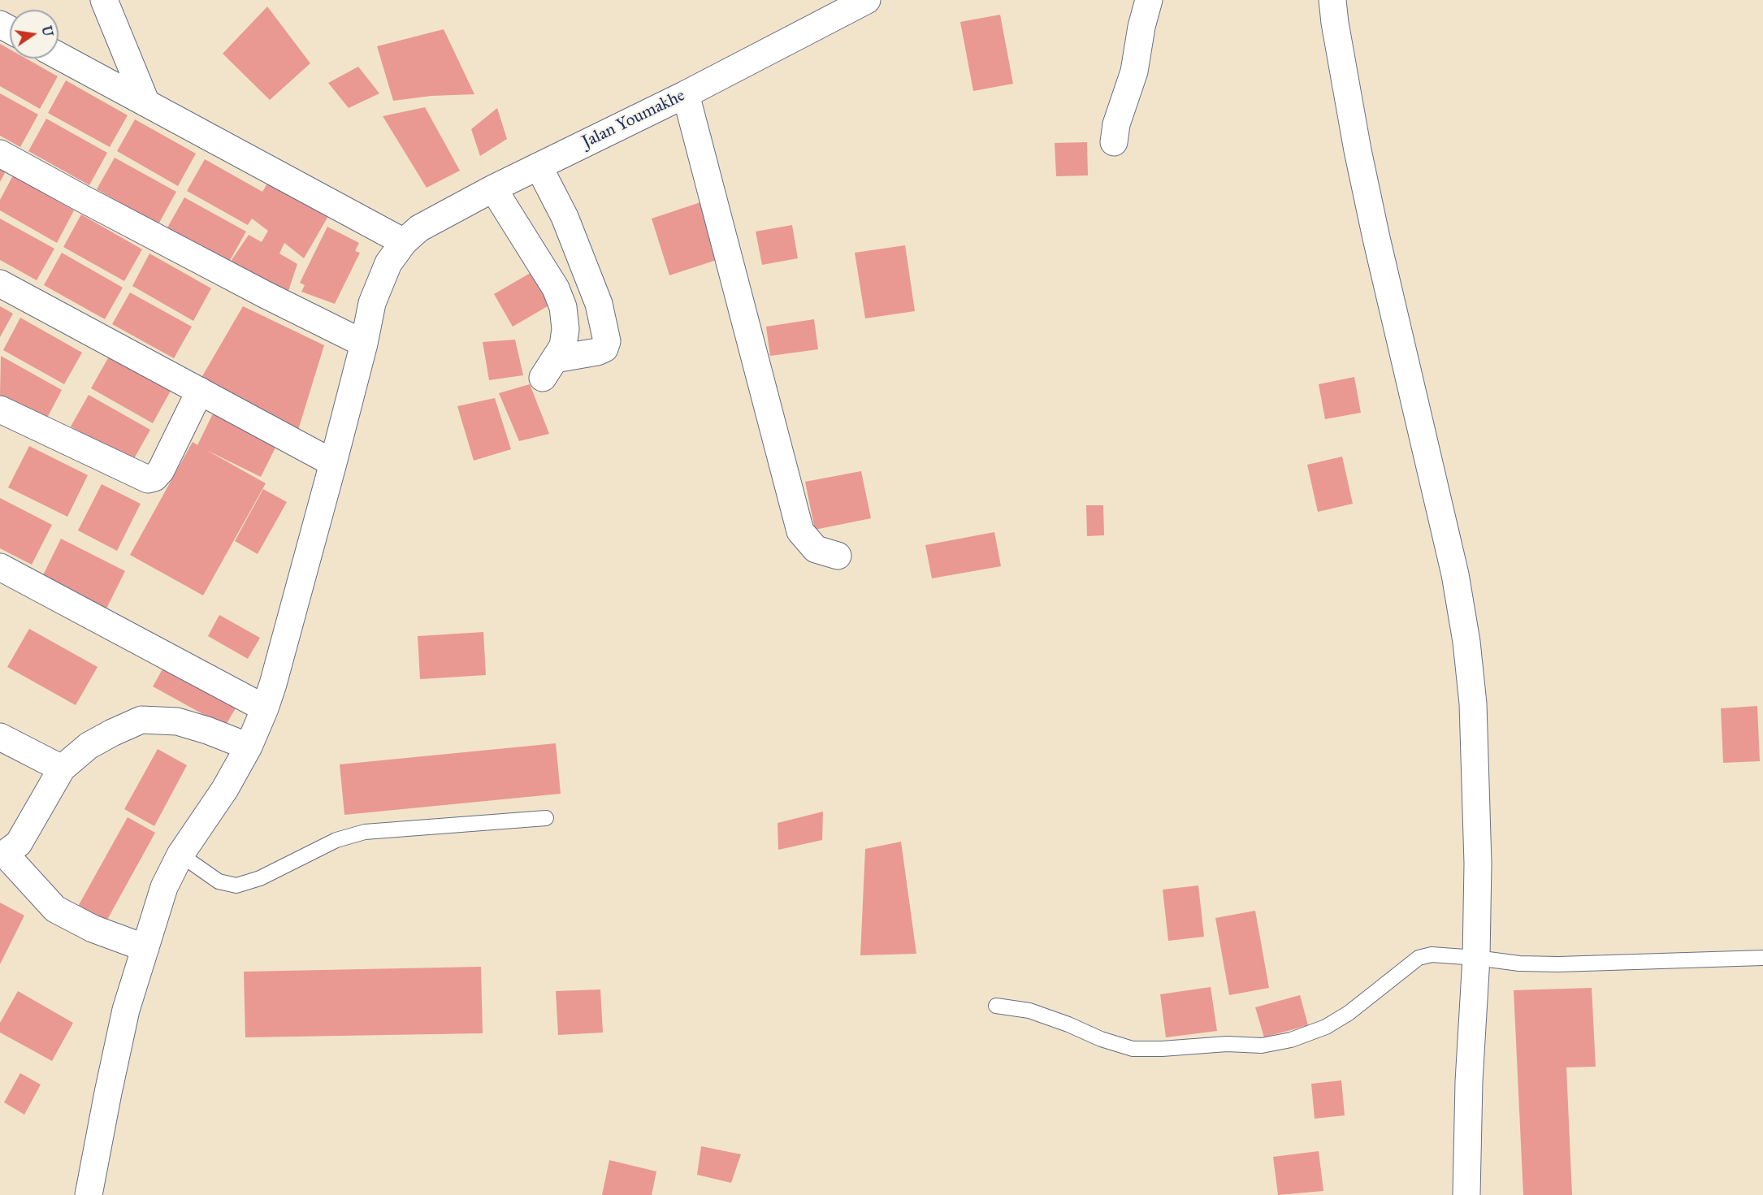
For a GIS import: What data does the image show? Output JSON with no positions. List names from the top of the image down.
{
  "streets": {
    "street": ["Jalan Youmakhe"]
  },
  "north": "right"
}
